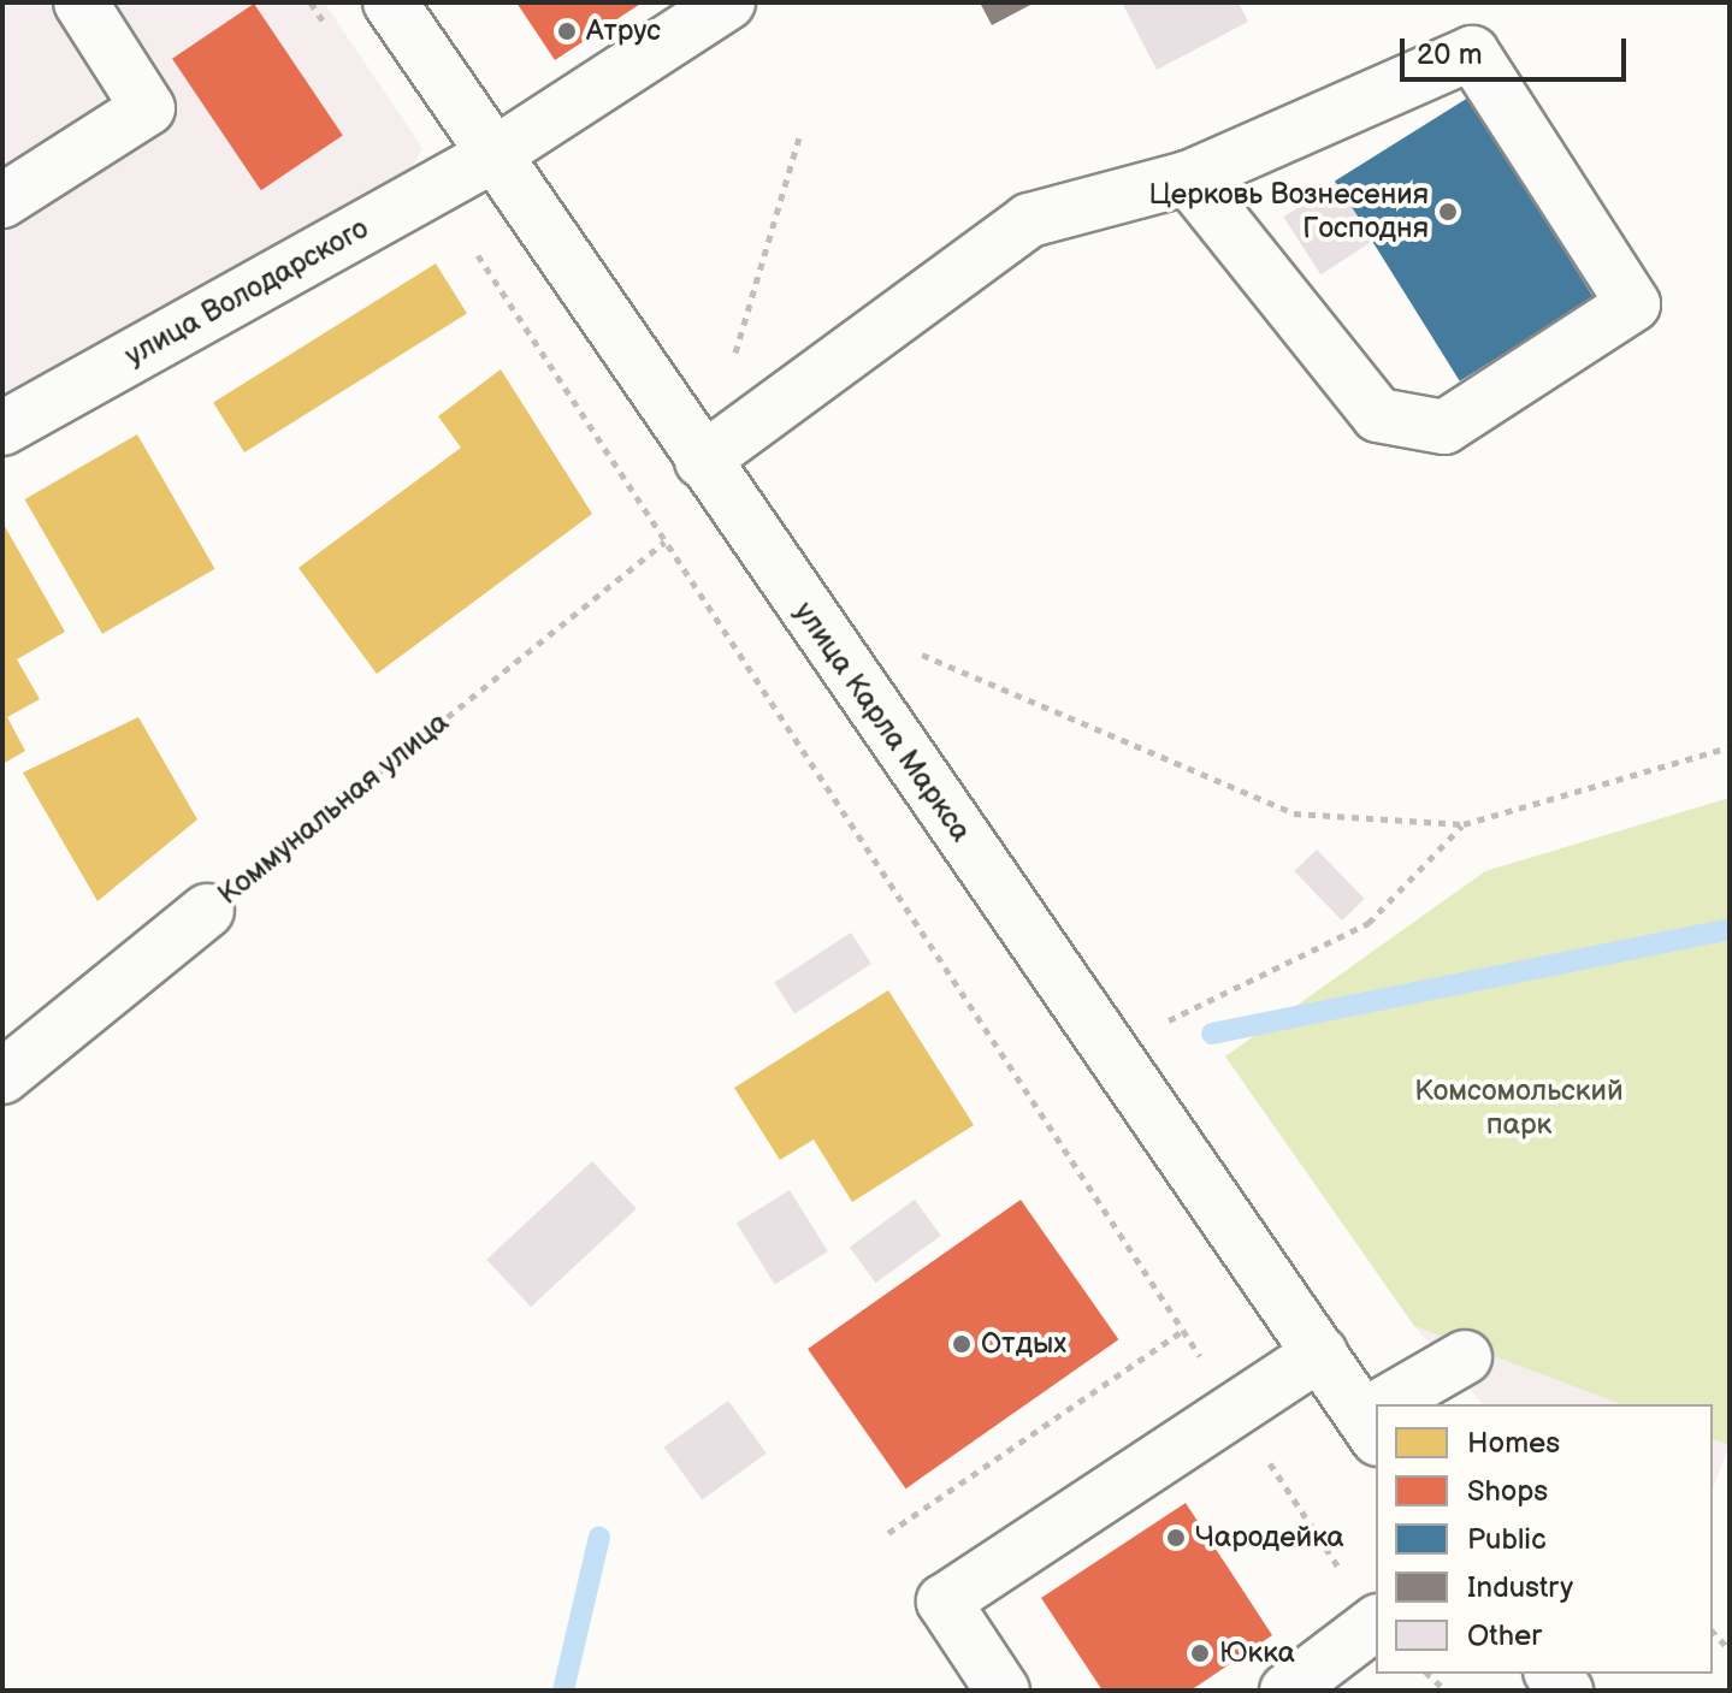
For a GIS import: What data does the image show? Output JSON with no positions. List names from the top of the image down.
{
  "streets": {
    "street": ["улица Володарского", "улица Карла Маркса", "Коммунальная улица"]
  },
  "crossings": [
    ["улица Володарского", "улица Карла Маркса"]
  ],
  "parks": ["Комсомольский парк"],
  "places": [
    "Атрус",
    "Церковь Вознесения Господня",
    "Отдых",
    "Чародейка",
    "Юкка"
  ],
  "legend": [
    "Homes",
    "Shops",
    "Public",
    "Industry",
    "Other"
  ],
  "scale_bar": "20 m"
}
